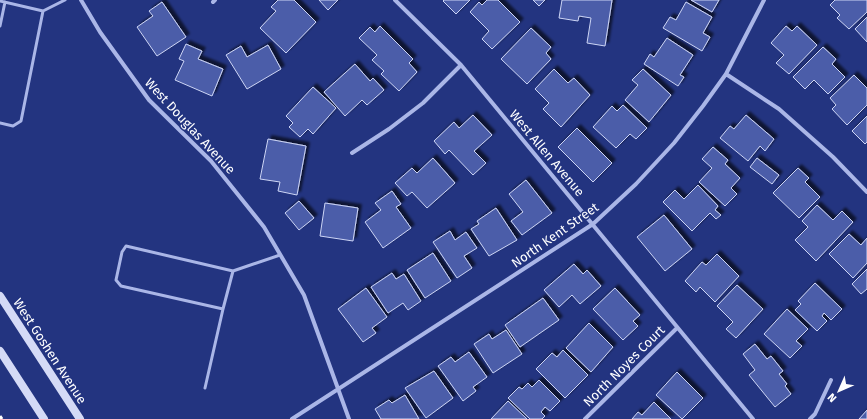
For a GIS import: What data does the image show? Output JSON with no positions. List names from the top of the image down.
{
  "streets": {
    "main road": ["West Goshen Avenue"],
    "street": [
      "West Douglas Avenue",
      "West Allen Avenue",
      "North Kent Street",
      "North Noyes Court"
    ]
  },
  "crossings": [
    ["West Douglas Avenue", "North Kent Street"],
    ["West Allen Avenue", "North Kent Street"],
    ["West Allen Avenue", "North Noyes Court"]
  ],
  "north": "bottom left"
}
